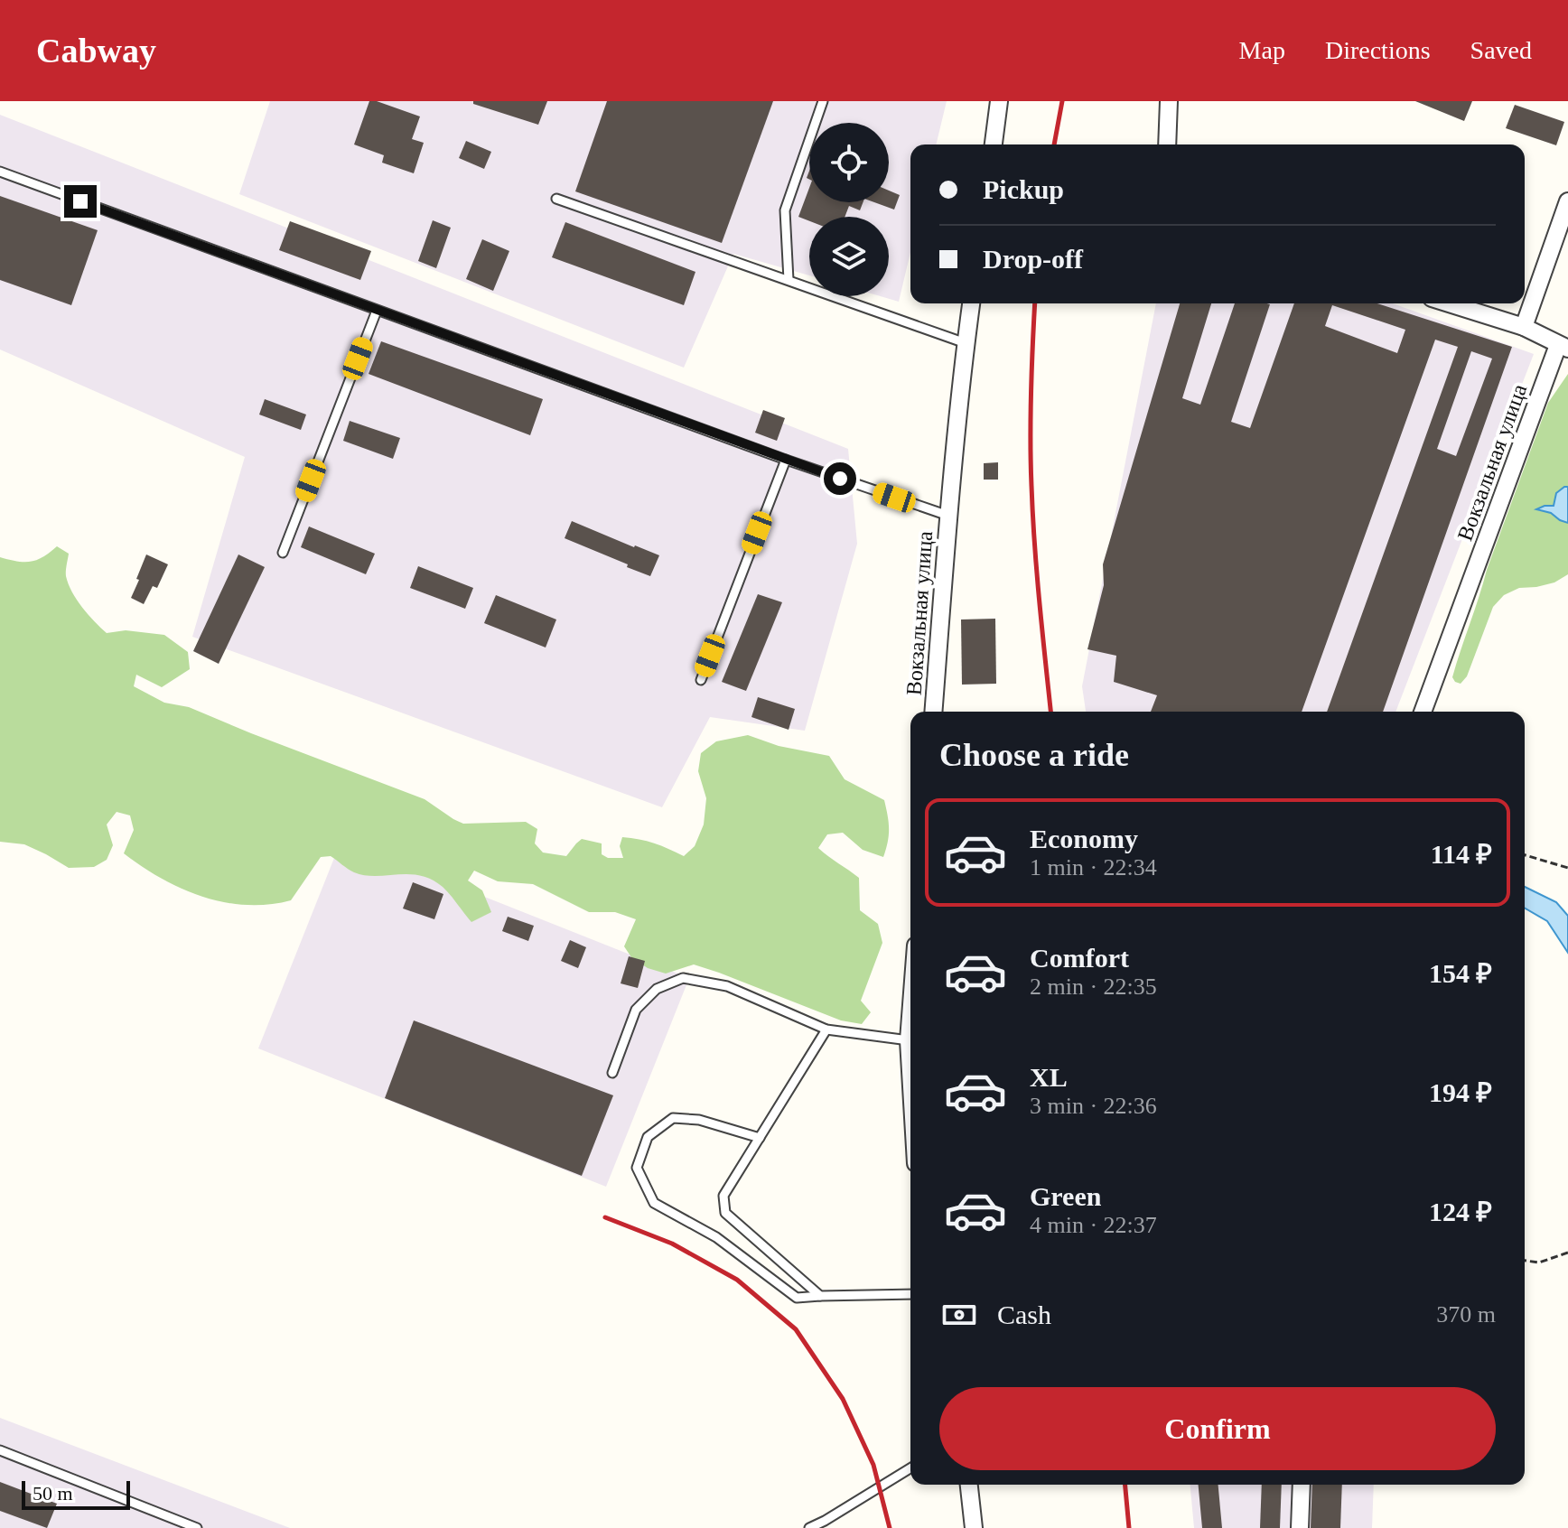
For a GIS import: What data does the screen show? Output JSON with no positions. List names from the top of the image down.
{
  "streets": {
    "street": ["Вокзальная улица"]
  },
  "scale_bar": "50 m",
  "page": {
    "header": "Cabway",
    "nav": ["Map", "Directions", "Saved"],
    "banner": ["Pickup", "Drop-off"],
    "heading": "Choose a ride",
    "list": [
      {
        "name": "Economy",
        "note": "1 min · 22:34",
        "value": "114 ₽"
      },
      {
        "name": "Comfort",
        "note": "2 min · 22:35",
        "value": "154 ₽"
      },
      {
        "name": "XL",
        "note": "3 min · 22:36",
        "value": "194 ₽"
      },
      {
        "name": "Green",
        "note": "4 min · 22:37",
        "value": "124 ₽"
      }
    ],
    "pay": ["Cash", "370 m"],
    "buttons": "Confirm",
    "scale": "50 m"
  }
}
